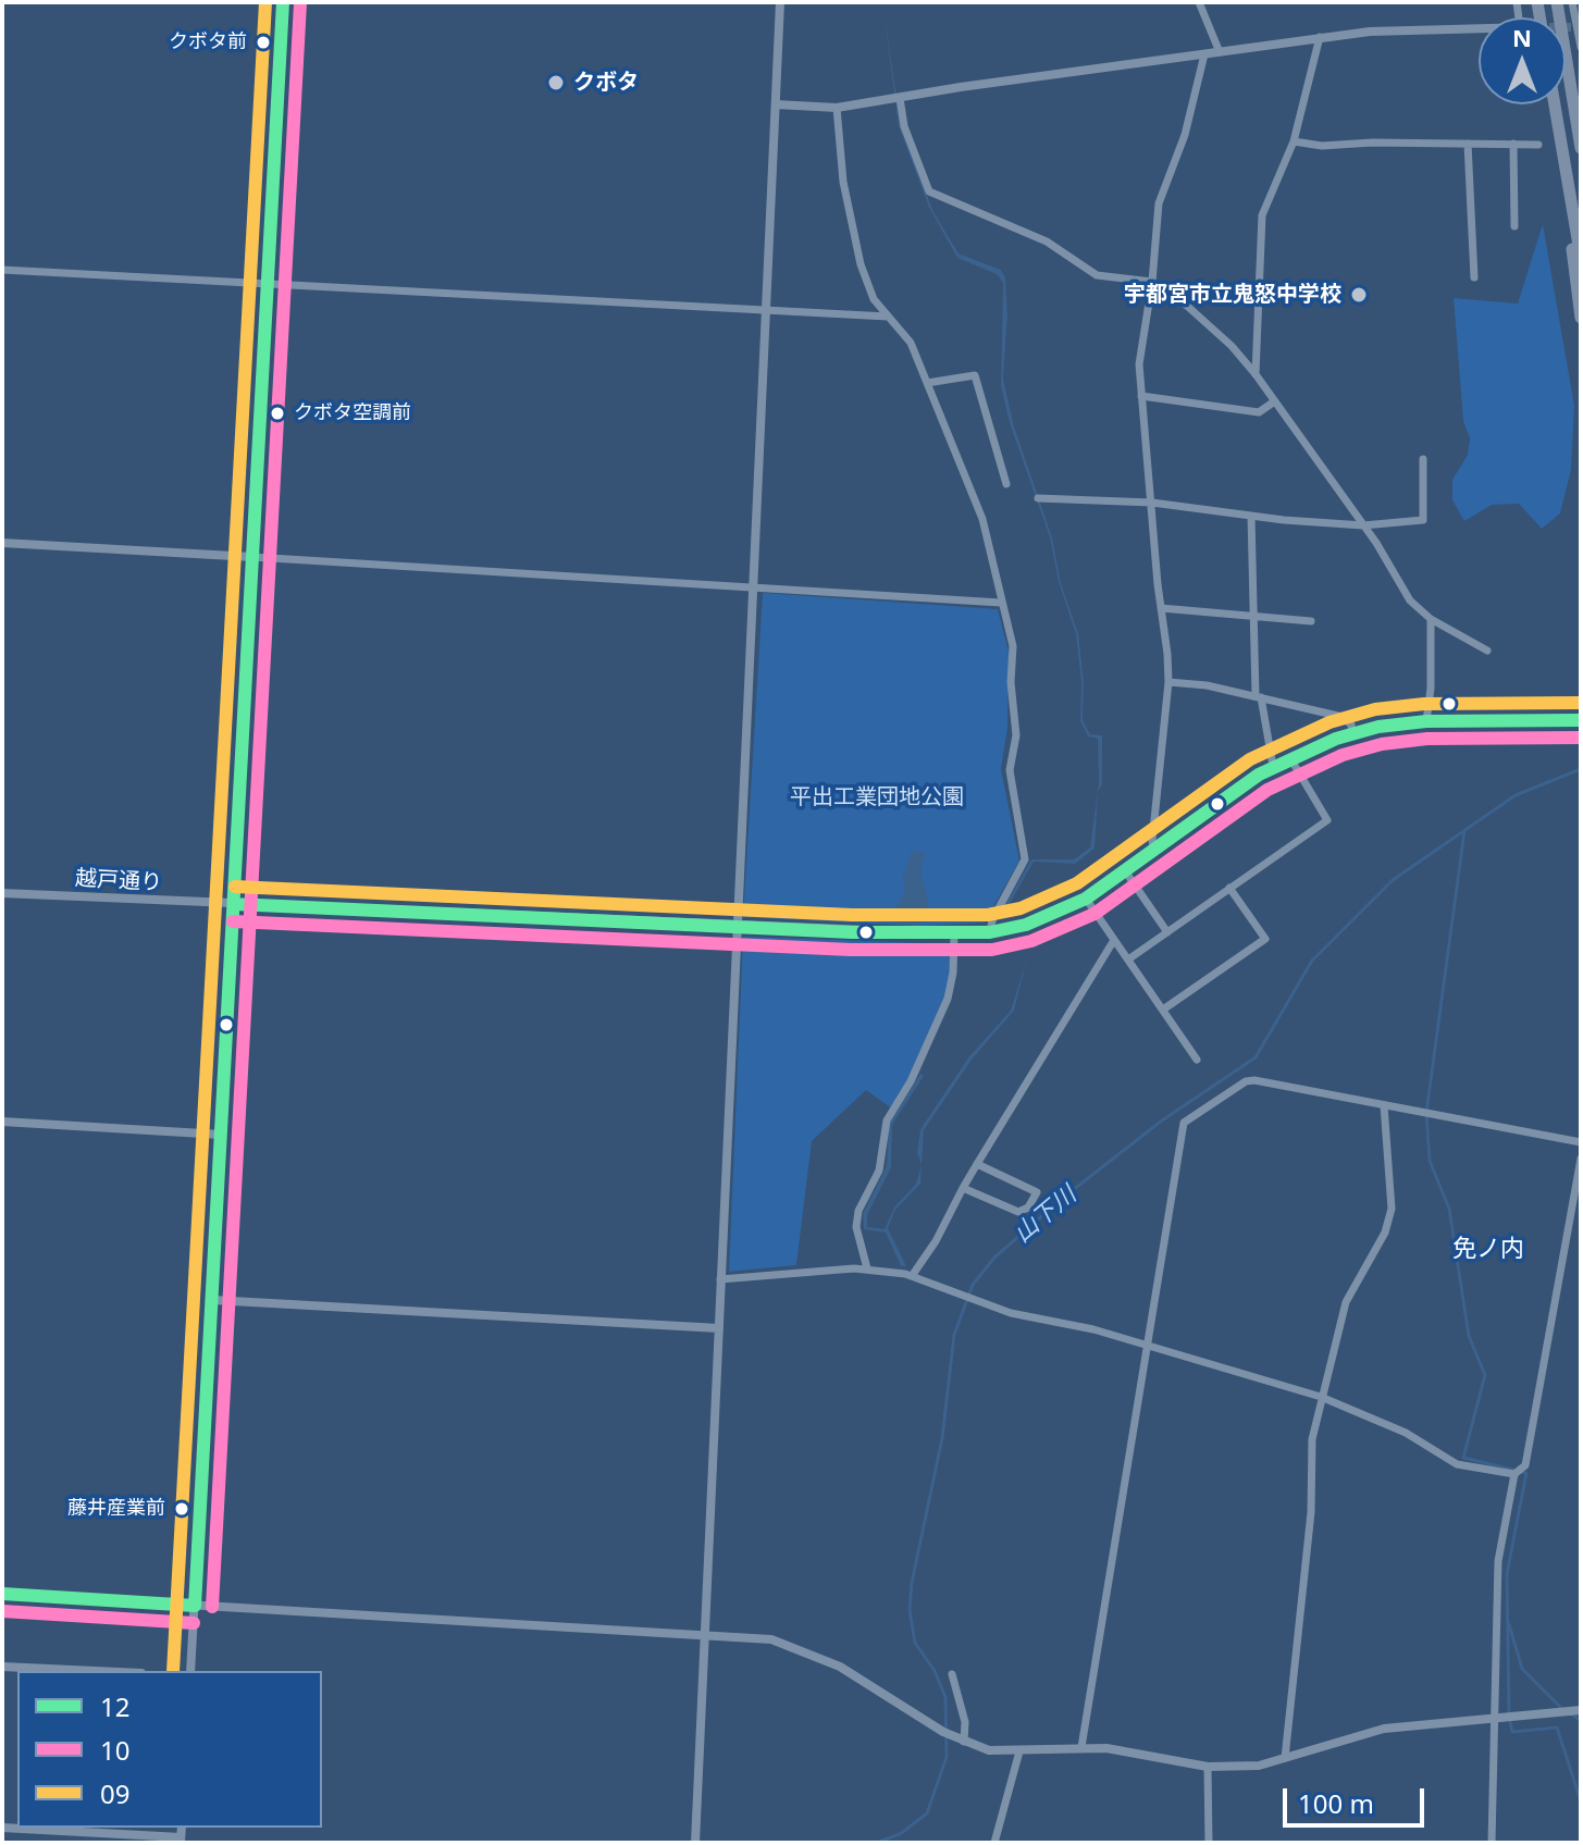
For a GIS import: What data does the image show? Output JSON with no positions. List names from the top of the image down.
{
  "streets": {
    "street": ["越戸通り"]
  },
  "districts": ["免ノ内"],
  "water": ["山下川"],
  "parks": ["平出工業団地公園"],
  "places": [
    "クボタ前",
    "クボタ",
    "宇都宮市立鬼怒中学校",
    "クボタ空調前",
    "藤井産業前"
  ],
  "lines": ["transit line 12", "transit line 09", "transit line 10"],
  "legend": ["12", "10", "09"],
  "scale_bar": "100 m",
  "north": "top"
}
